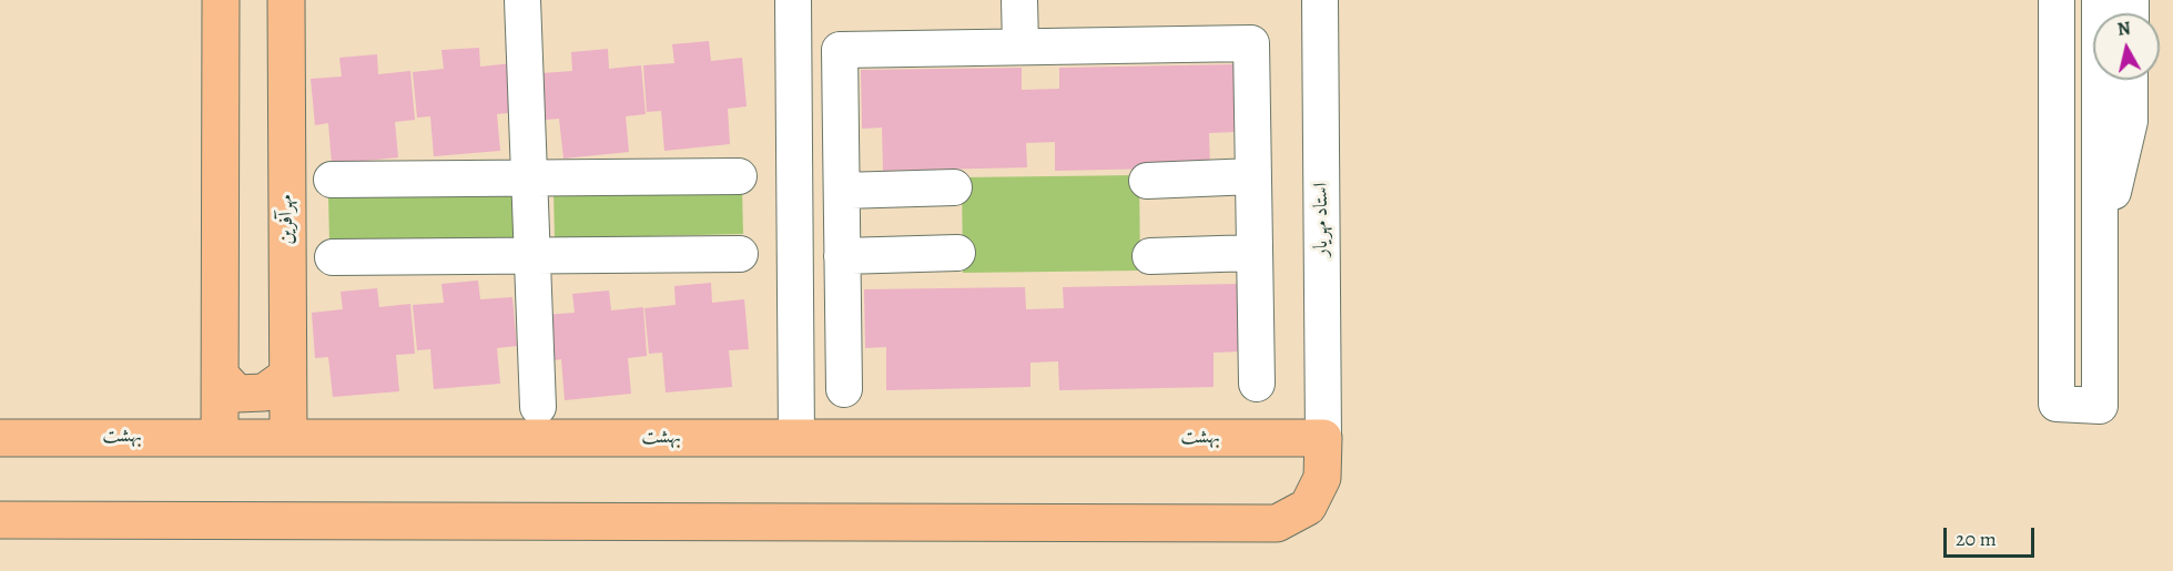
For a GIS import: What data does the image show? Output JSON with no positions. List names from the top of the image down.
{
  "streets": {
    "main road": ["مهرآفرین", "بهشت"],
    "street": ["استاد مهریار"]
  },
  "crossings": [
    ["مهرآفرین", "بهشت"],
    ["استاد مهریار", "بهشت"]
  ],
  "scale_bar": "20 m",
  "north": "top"
}
